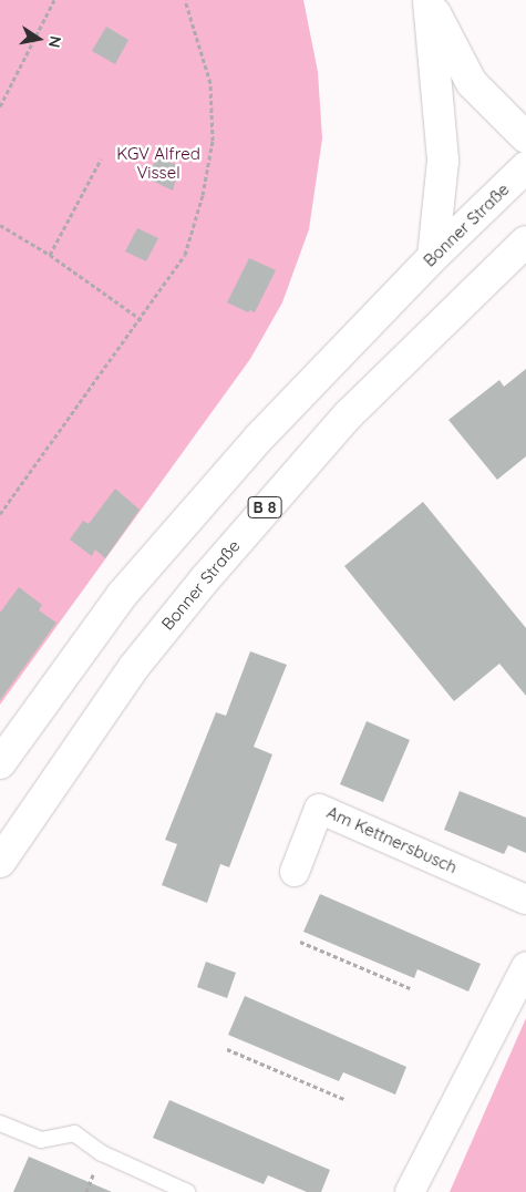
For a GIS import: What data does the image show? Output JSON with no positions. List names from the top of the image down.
{
  "streets": {
    "highway": ["Bonner Straße", "B 8"],
    "street": ["Am Kettnersbusch"]
  },
  "parks": ["KGV Alfred Vissel"],
  "north": "right"
}
